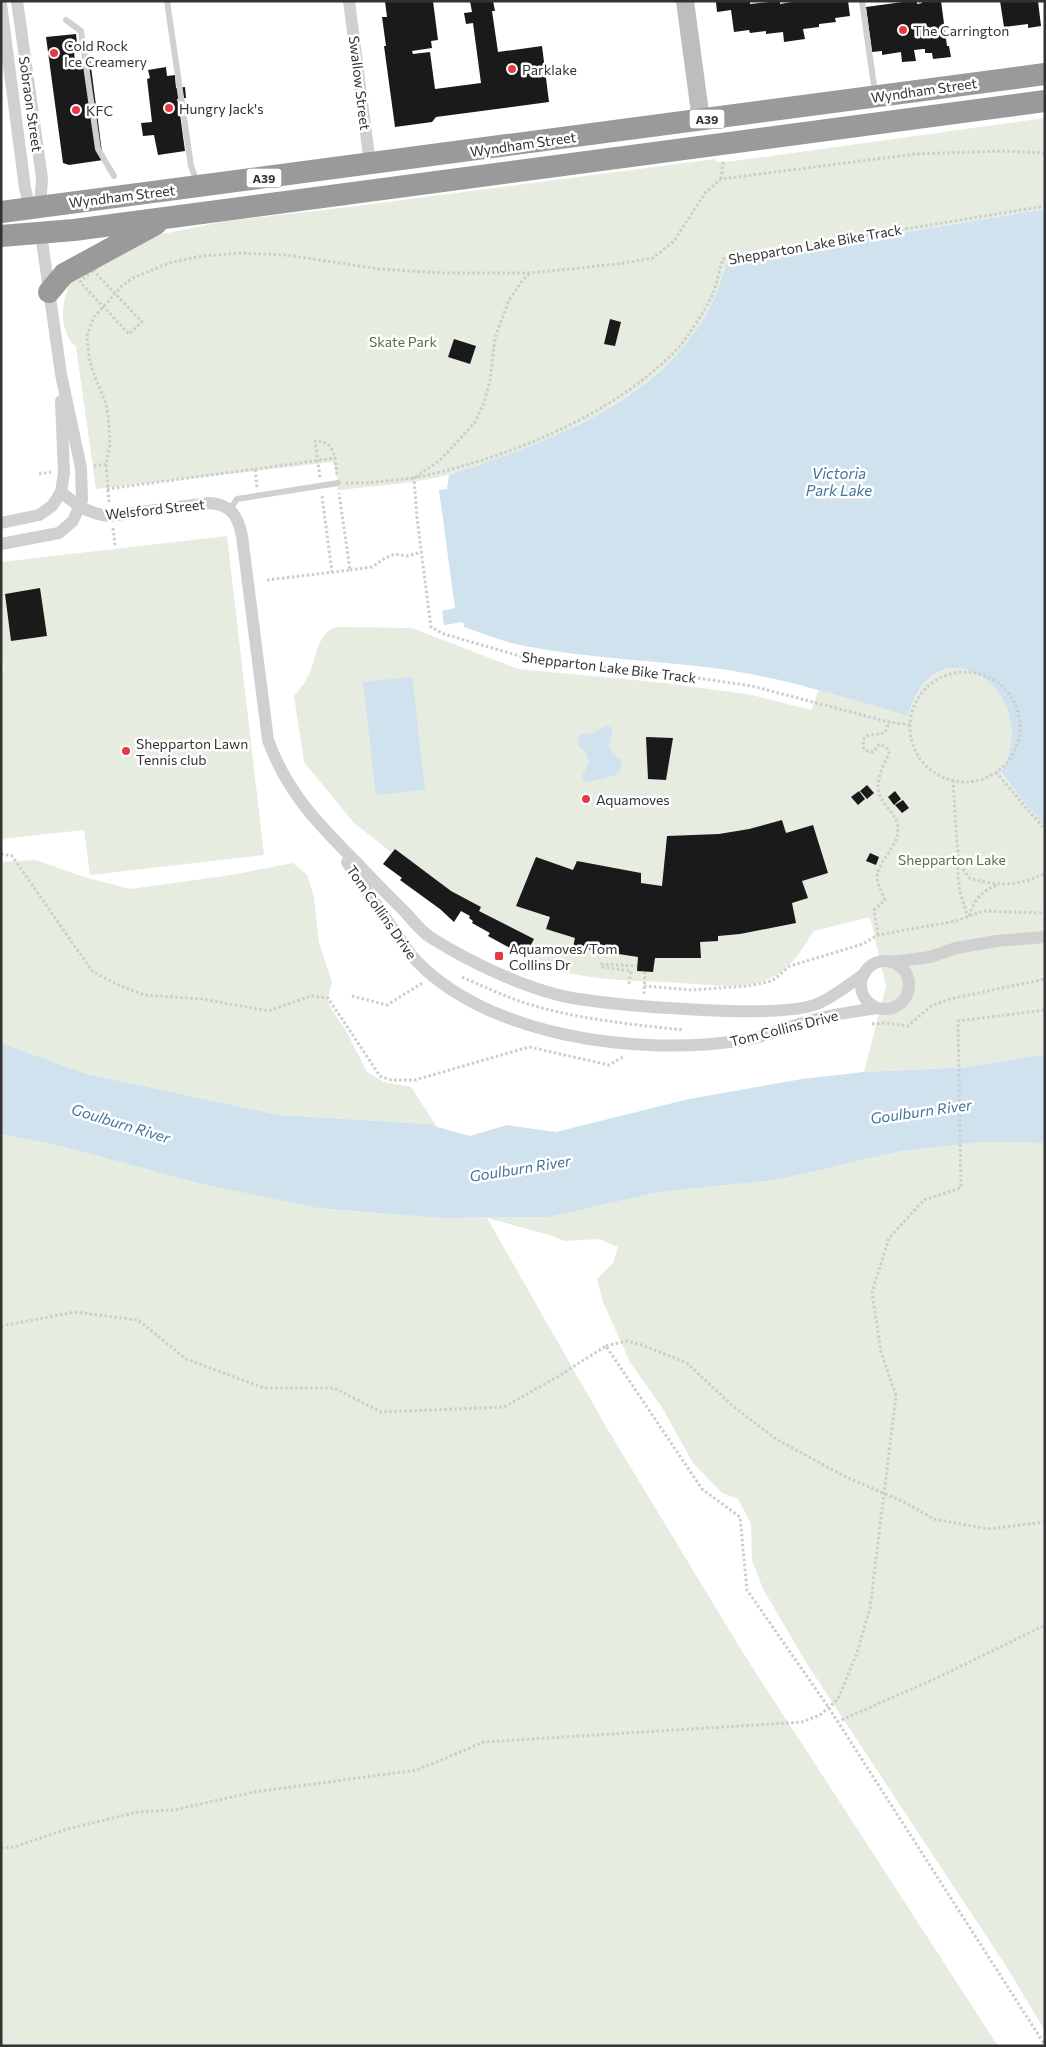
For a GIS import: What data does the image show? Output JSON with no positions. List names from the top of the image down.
{
  "streets": {
    "highway": ["Wyndham Street", "A39"],
    "street": [
      "Swallow Street",
      "Sobraon Street",
      "Welsford Street",
      "Tom Collins Drive"
    ],
    "path": ["Shepparton Lake Bike Track"]
  },
  "crossings": [
    ["Swallow Street", "Wyndham Street"],
    ["Wyndham Street", "Sobraon Street"],
    ["Welsford Street", "Tom Collins Drive"]
  ],
  "water": ["Victoria Park Lake", "Goulburn River"],
  "parks": ["Skate Park", "Shepparton Lake"],
  "places": {
    "other": [
      "The Carrington",
      "Cold Rock Ice Creamery",
      "Parklake",
      "Hungry Jack's",
      "KFC",
      "Shepparton Lawn Tennis club",
      "Aquamoves"
    ],
    "transit": ["Aquamoves/Tom Collins Dr"]
  }
}
